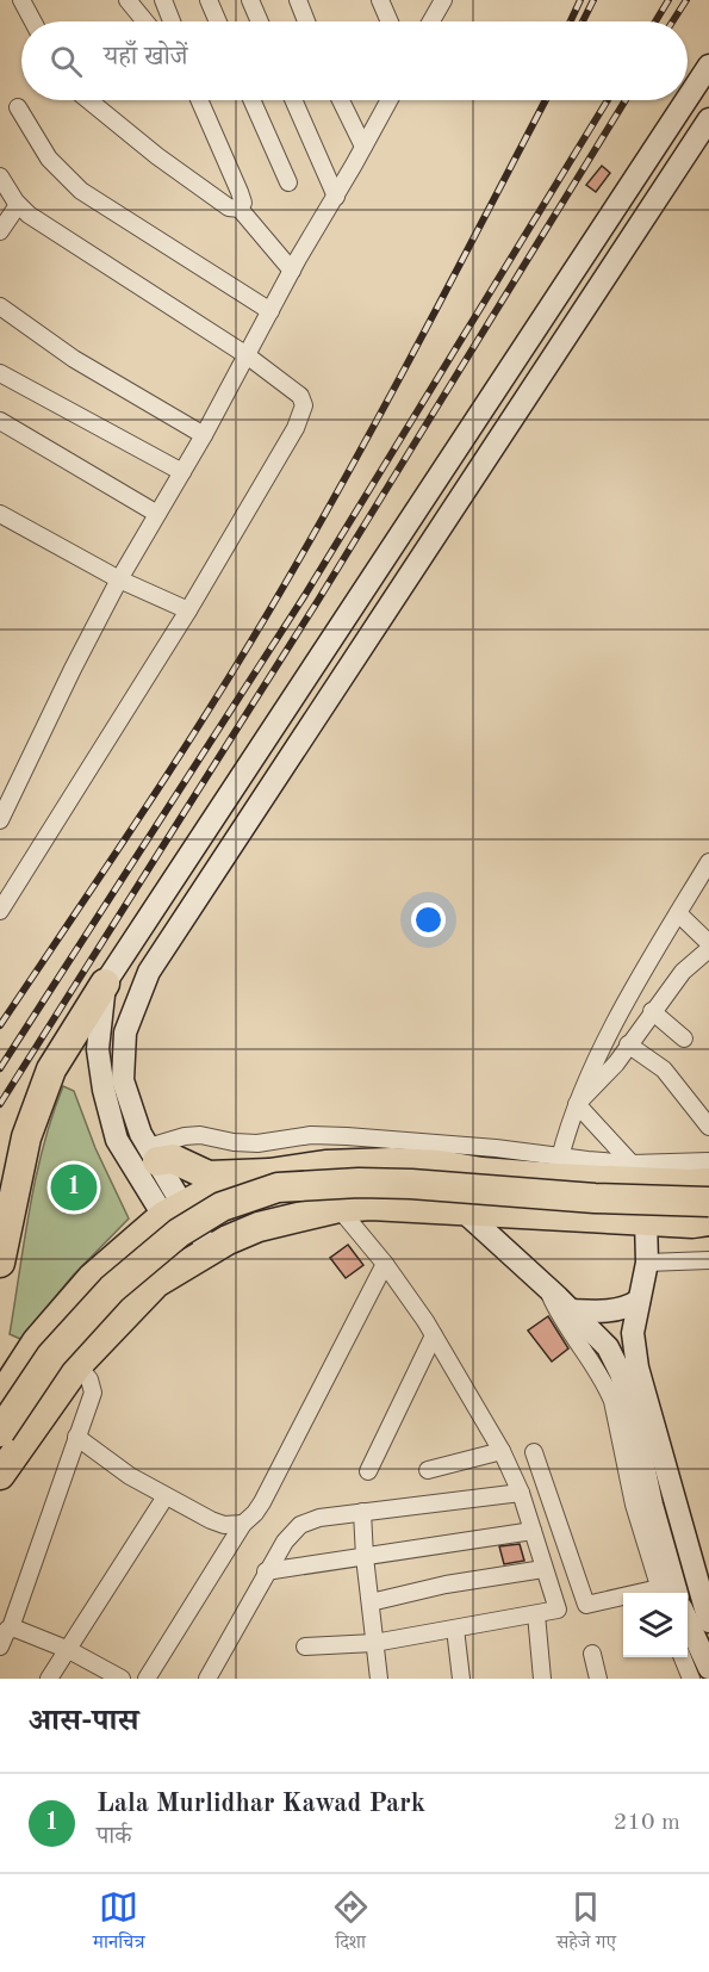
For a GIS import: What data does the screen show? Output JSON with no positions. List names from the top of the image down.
{
  "page": {
    "search": "यहाँ खोजें",
    "pins": "1",
    "heading": "आस-पास",
    "list": [
      {
        "mark": "1",
        "name": "Lala Murlidhar Kawad Park",
        "note": "पार्क",
        "value": "210 m"
      }
    ],
    "nav": ["मानचित्र", "दिशा", "सहेजे गए"]
  }
}
